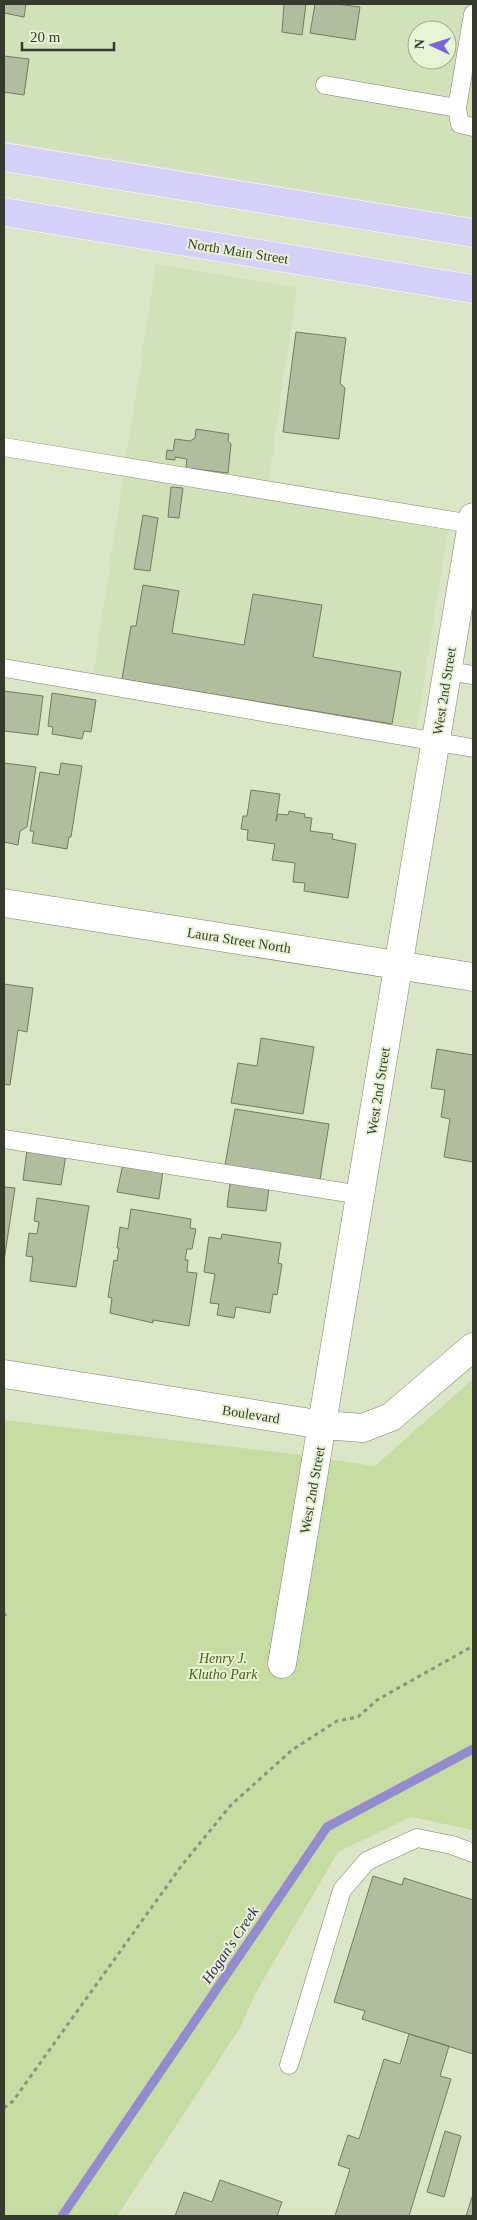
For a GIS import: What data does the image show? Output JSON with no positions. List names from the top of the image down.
{
  "streets": {
    "main road": ["North Main Street"],
    "street": ["West 2nd Street", "Laura Street North", "Boulevard"]
  },
  "crossings": [
    ["West 2nd Street", "Laura Street North"],
    ["West 2nd Street", "Boulevard"]
  ],
  "water": ["Hogan's Creek"],
  "parks": ["Henry J. Klutho Park"],
  "scale_bar": "20 m",
  "north": "left"
}
